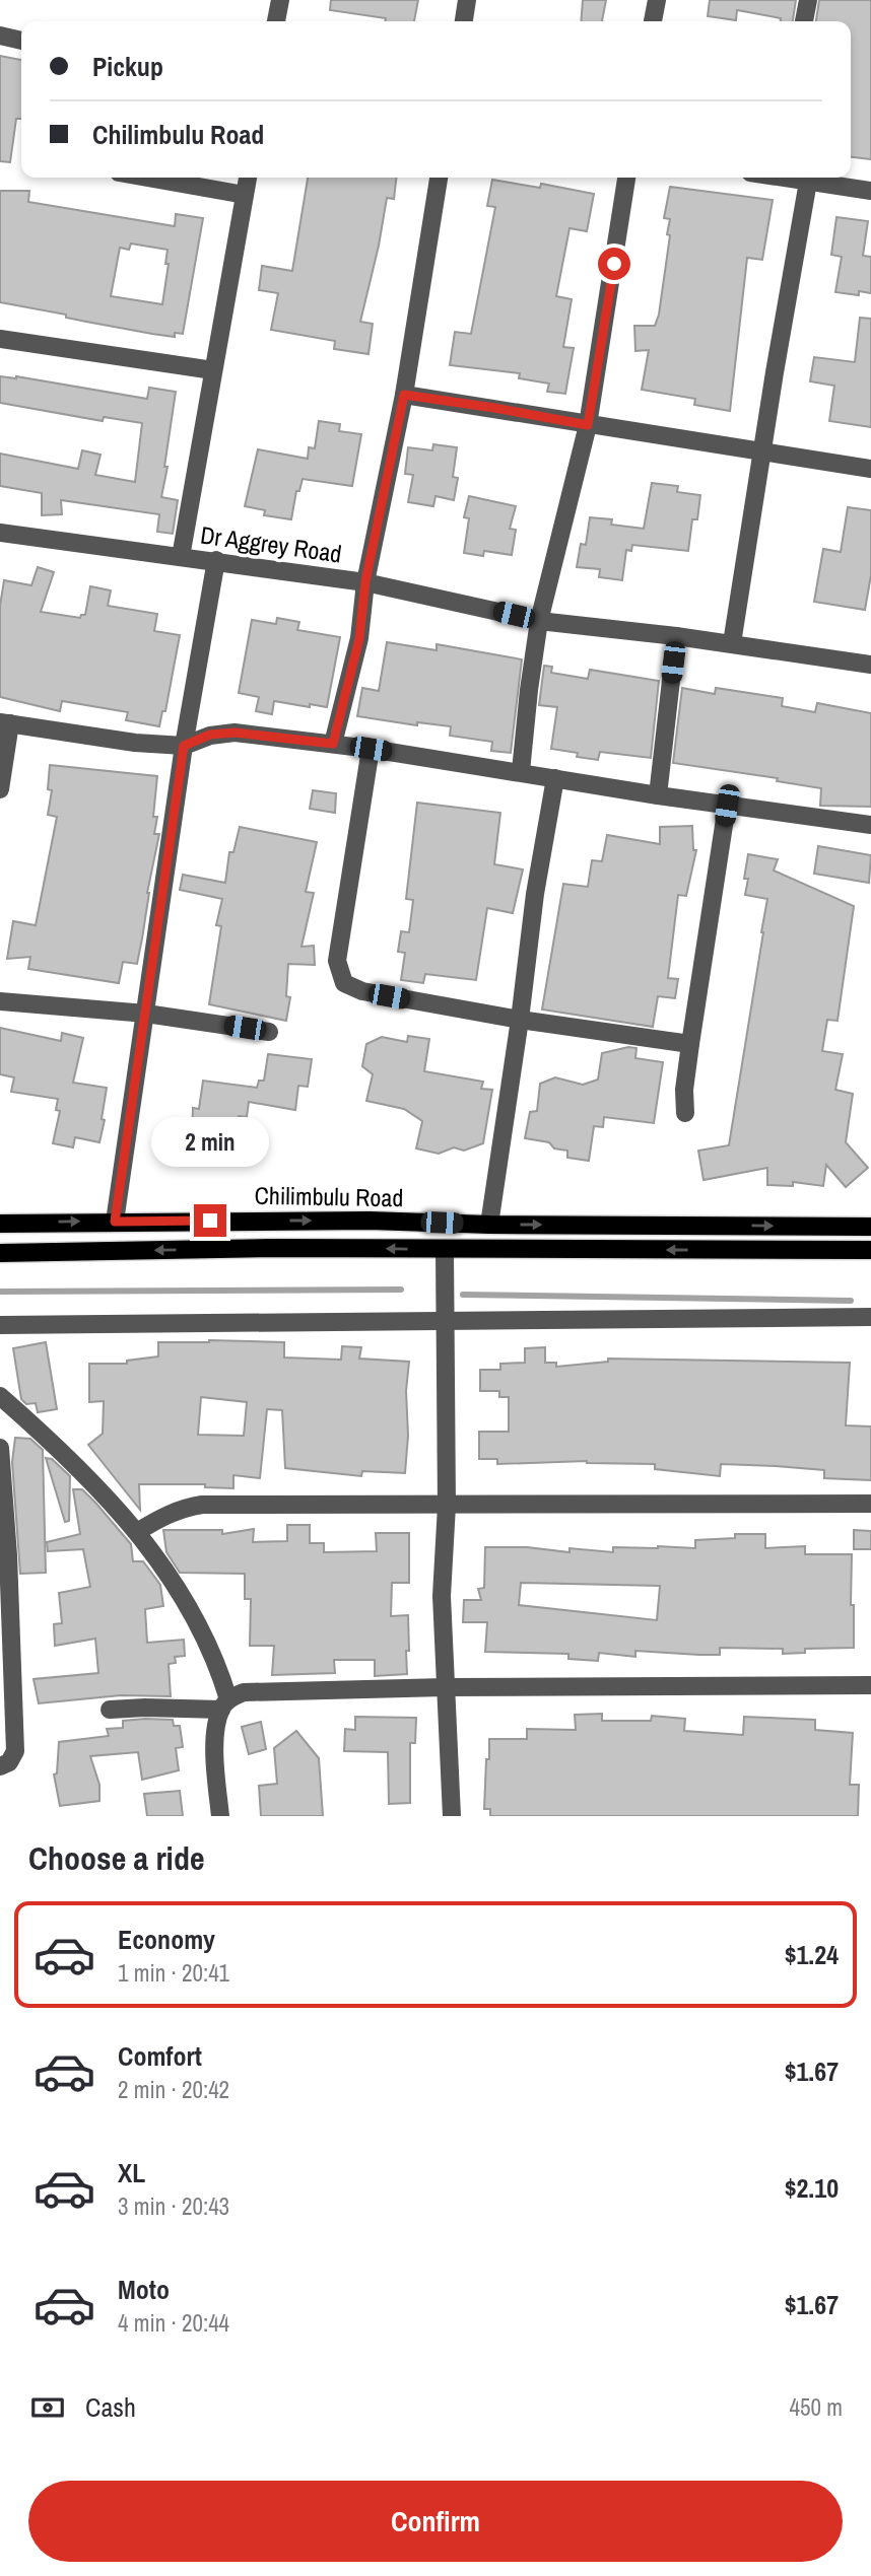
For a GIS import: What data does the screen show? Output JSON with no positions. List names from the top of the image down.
{
  "streets": {
    "main road": ["Chilimbulu Road"],
    "street": ["Dr Aggrey Road"]
  },
  "page": {
    "banner": ["Pickup", "Chilimbulu Road"],
    "bubble": "2 min",
    "heading": "Choose a ride",
    "list": [
      {
        "name": "Economy",
        "note": "1 min · 20:41",
        "value": "$1.24"
      },
      {
        "name": "Comfort",
        "note": "2 min · 20:42",
        "value": "$1.67"
      },
      {
        "name": "XL",
        "note": "3 min · 20:43",
        "value": "$2.10"
      },
      {
        "name": "Moto",
        "note": "4 min · 20:44",
        "value": "$1.67"
      }
    ],
    "pay": ["Cash", "450 m"],
    "buttons": "Confirm"
  }
}
